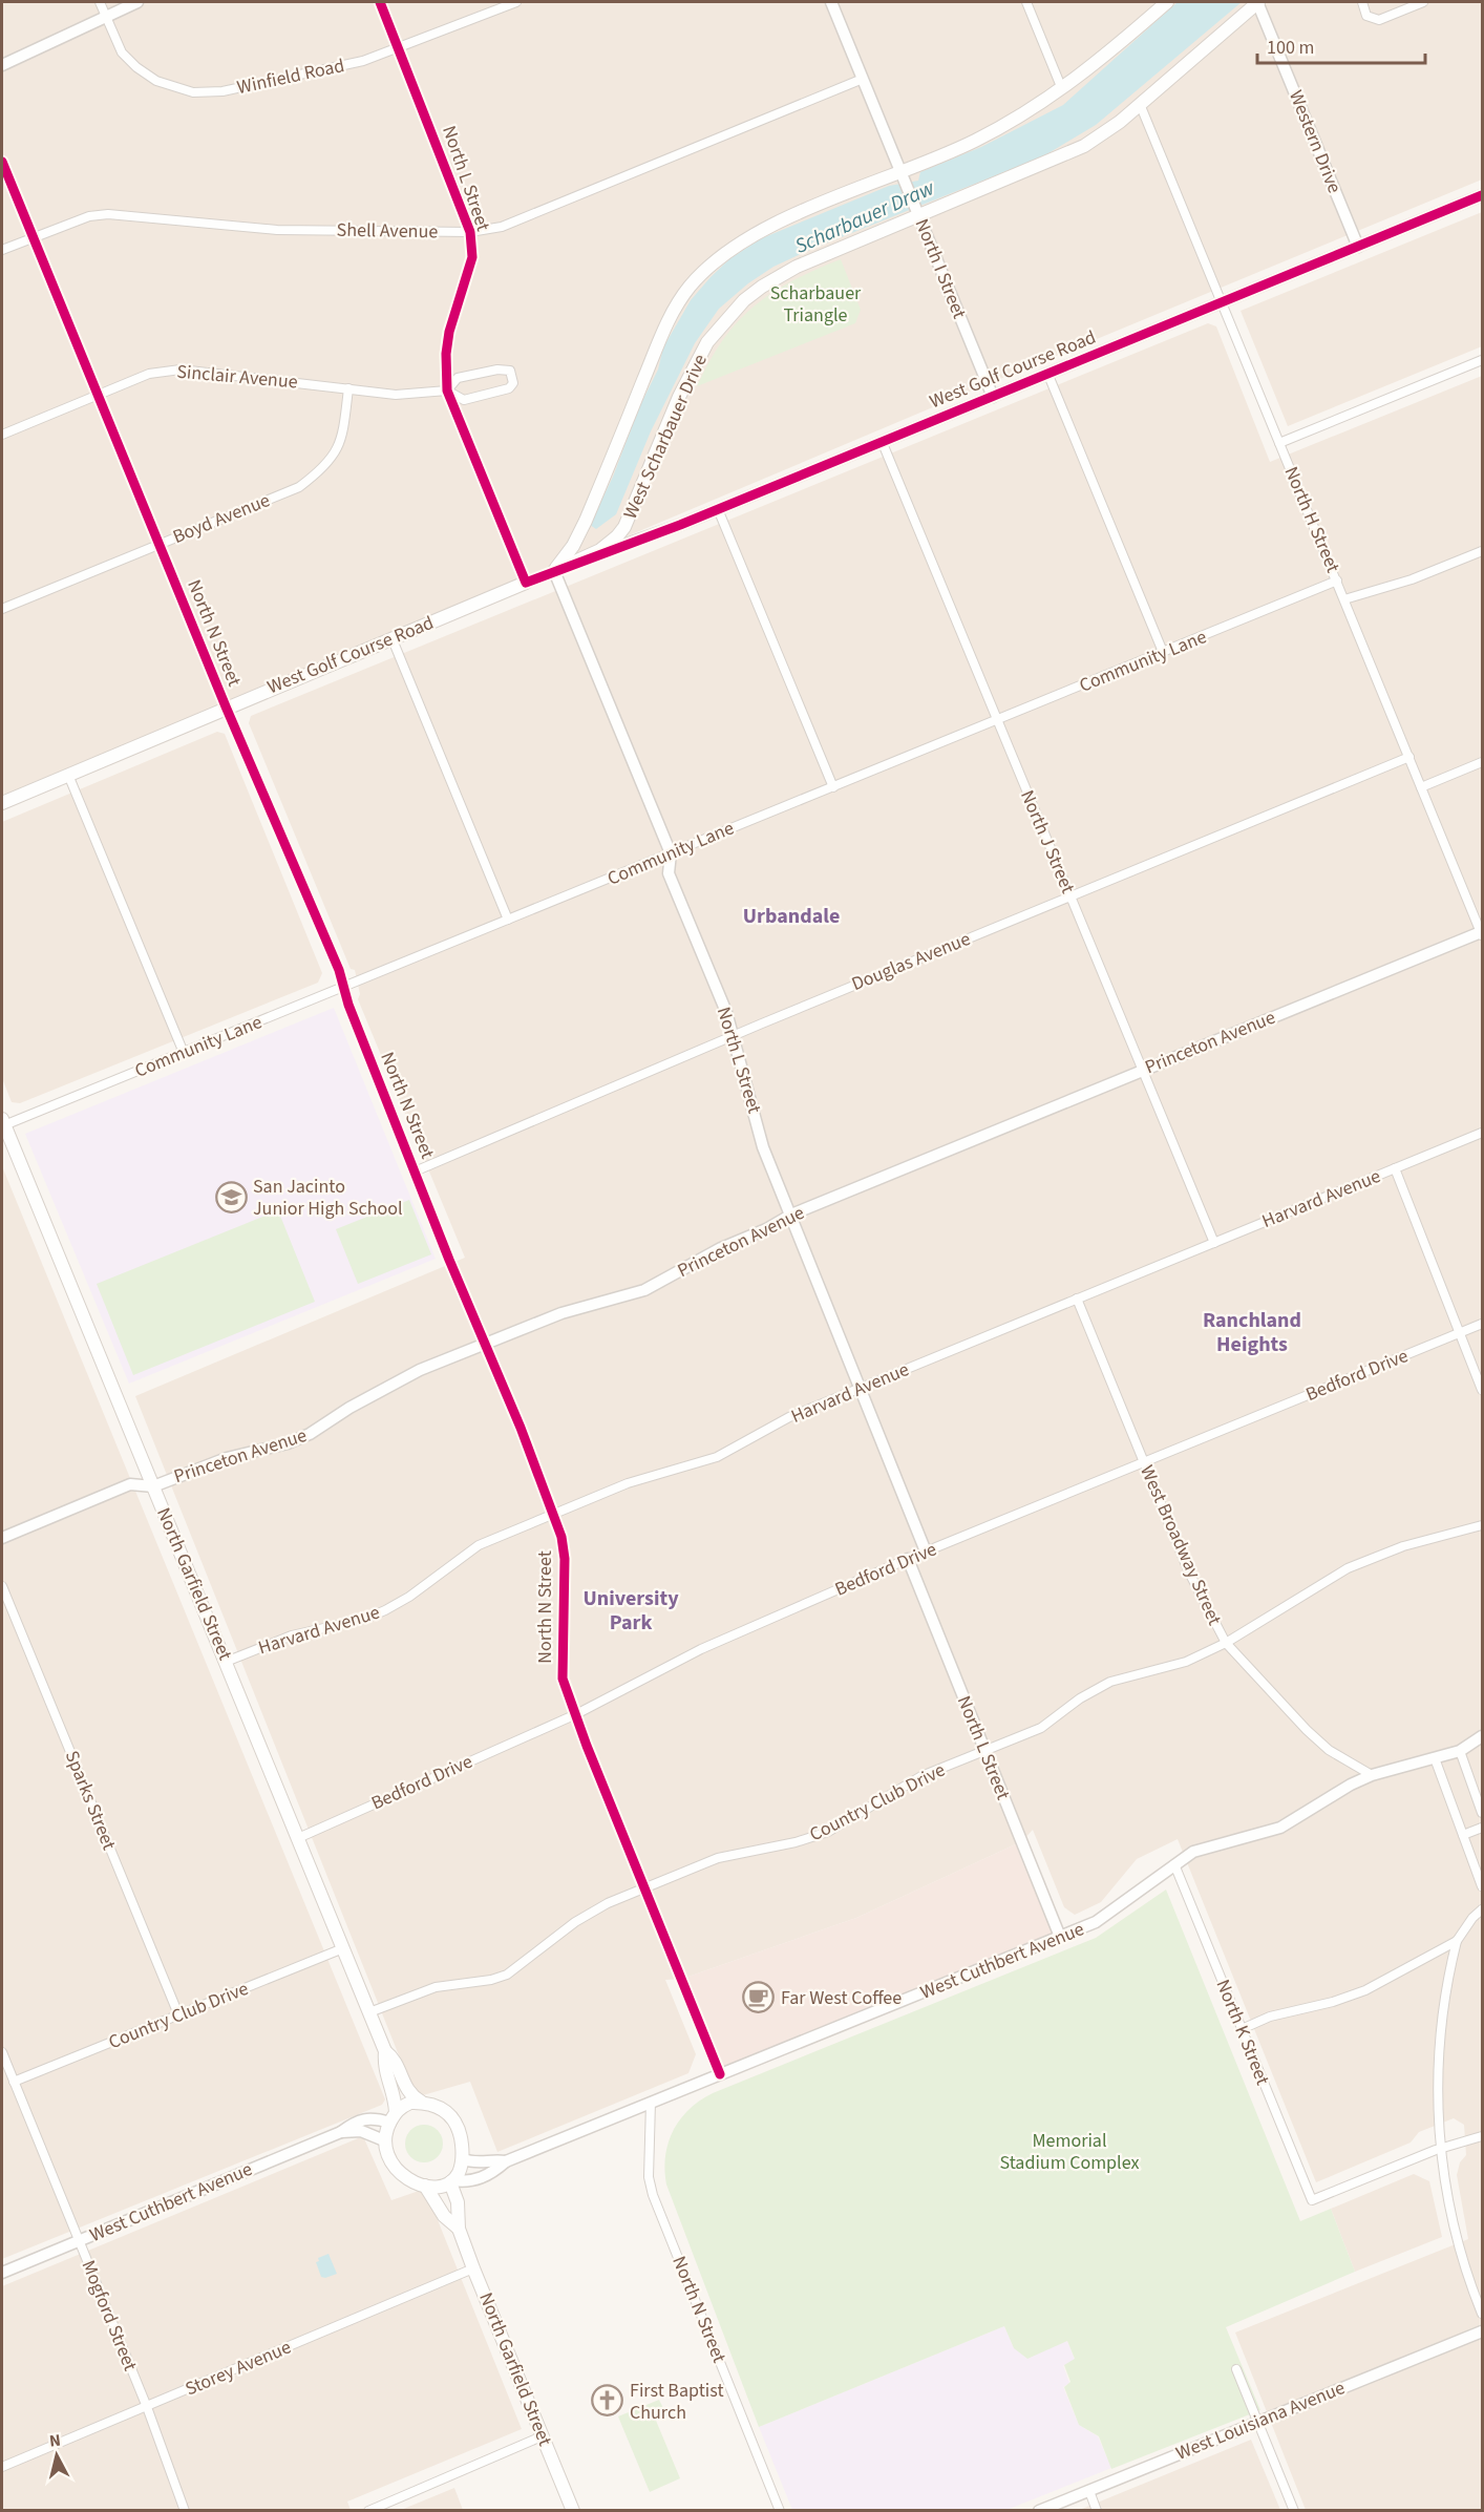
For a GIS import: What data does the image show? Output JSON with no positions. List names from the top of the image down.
{
  "streets": {
    "main road": ["West Golf Course Road", "West Scharbauer Drive", "North Garfield Street"],
    "street": [
      "Winfield Road",
      "Western Drive",
      "North L Street",
      "Shell Avenue",
      "North I Street",
      "Sinclair Avenue",
      "Boyd Avenue",
      "North H Street",
      "North N Street",
      "Community Lane",
      "North J Street",
      "Douglas Avenue",
      "Princeton Avenue",
      "Harvard Avenue",
      "Bedford Drive",
      "West Broadway Street",
      "Sparks Street",
      "Country Club Drive",
      "West Cuthbert Avenue",
      "North K Street",
      "Mogford Street",
      "Storey Avenue",
      "West Louisiana Avenue"
    ]
  },
  "crossings": [
    ["Winfield Road", "North L Street"],
    ["Western Drive", "West Golf Course Road"],
    ["Western Drive", "West Scharbauer Drive"],
    ["North L Street", "Shell Avenue"],
    ["North L Street", "West Golf Course Road"],
    ["North L Street", "Sinclair Avenue"],
    ["North L Street", "West Scharbauer Drive"],
    ["North L Street", "Community Lane"],
    ["North L Street", "Douglas Avenue"],
    ["North L Street", "Princeton Avenue"],
    ["North L Street", "Harvard Avenue"],
    ["North L Street", "Bedford Drive"],
    ["North L Street", "Country Club Drive"],
    ["North L Street", "West Cuthbert Avenue"],
    ["Shell Avenue", "North I Street"],
    ["Shell Avenue", "North N Street"],
    ["North I Street", "West Golf Course Road"],
    ["North I Street", "West Scharbauer Drive"],
    ["West Golf Course Road", "West Scharbauer Drive"],
    ["West Golf Course Road", "North H Street"],
    ["West Golf Course Road", "North N Street"],
    ["West Golf Course Road", "North J Street"],
    ["Sinclair Avenue", "Boyd Avenue"],
    ["Sinclair Avenue", "North N Street"],
    ["West Scharbauer Drive", "North H Street"],
    ["Boyd Avenue", "North N Street"],
    ["North H Street", "Community Lane"],
    ["North H Street", "Douglas Avenue"],
    ["North H Street", "Princeton Avenue"],
    ["North N Street", "Community Lane"],
    ["North N Street", "Douglas Avenue"],
    ["North N Street", "Princeton Avenue"],
    ["North N Street", "Harvard Avenue"],
    ["North N Street", "Bedford Drive"],
    ["North N Street", "Country Club Drive"],
    ["North N Street", "West Cuthbert Avenue"],
    ["Community Lane", "North J Street"],
    ["Community Lane", "North Garfield Street"],
    ["North J Street", "Douglas Avenue"],
    ["North J Street", "Princeton Avenue"],
    ["North J Street", "Harvard Avenue"],
    ["Princeton Avenue", "North Garfield Street"],
    ["Harvard Avenue", "West Broadway Street"],
    ["Harvard Avenue", "North Garfield Street"],
    ["Bedford Drive", "West Broadway Street"],
    ["Bedford Drive", "North Garfield Street"],
    ["West Broadway Street", "Country Club Drive"],
    ["West Broadway Street", "West Cuthbert Avenue"],
    ["North Garfield Street", "Country Club Drive"],
    ["North Garfield Street", "Storey Avenue"],
    ["Sparks Street", "Country Club Drive"],
    ["Country Club Drive", "Mogford Street"],
    ["West Cuthbert Avenue", "North K Street"],
    ["West Cuthbert Avenue", "Mogford Street"],
    ["Mogford Street", "Storey Avenue"]
  ],
  "districts": ["Urbandale", "Ranchland Heights", "University Park"],
  "water": ["Scharbauer Draw"],
  "parks": ["Scharbauer Triangle", "Memorial Stadium Complex"],
  "places": {
    "school or university": ["San Jacinto Junior High School"],
    "cafe": ["Far West Coffee"],
    "church": ["First Baptist Church"]
  },
  "scale_bar": "100 m",
  "north": "top"
}
